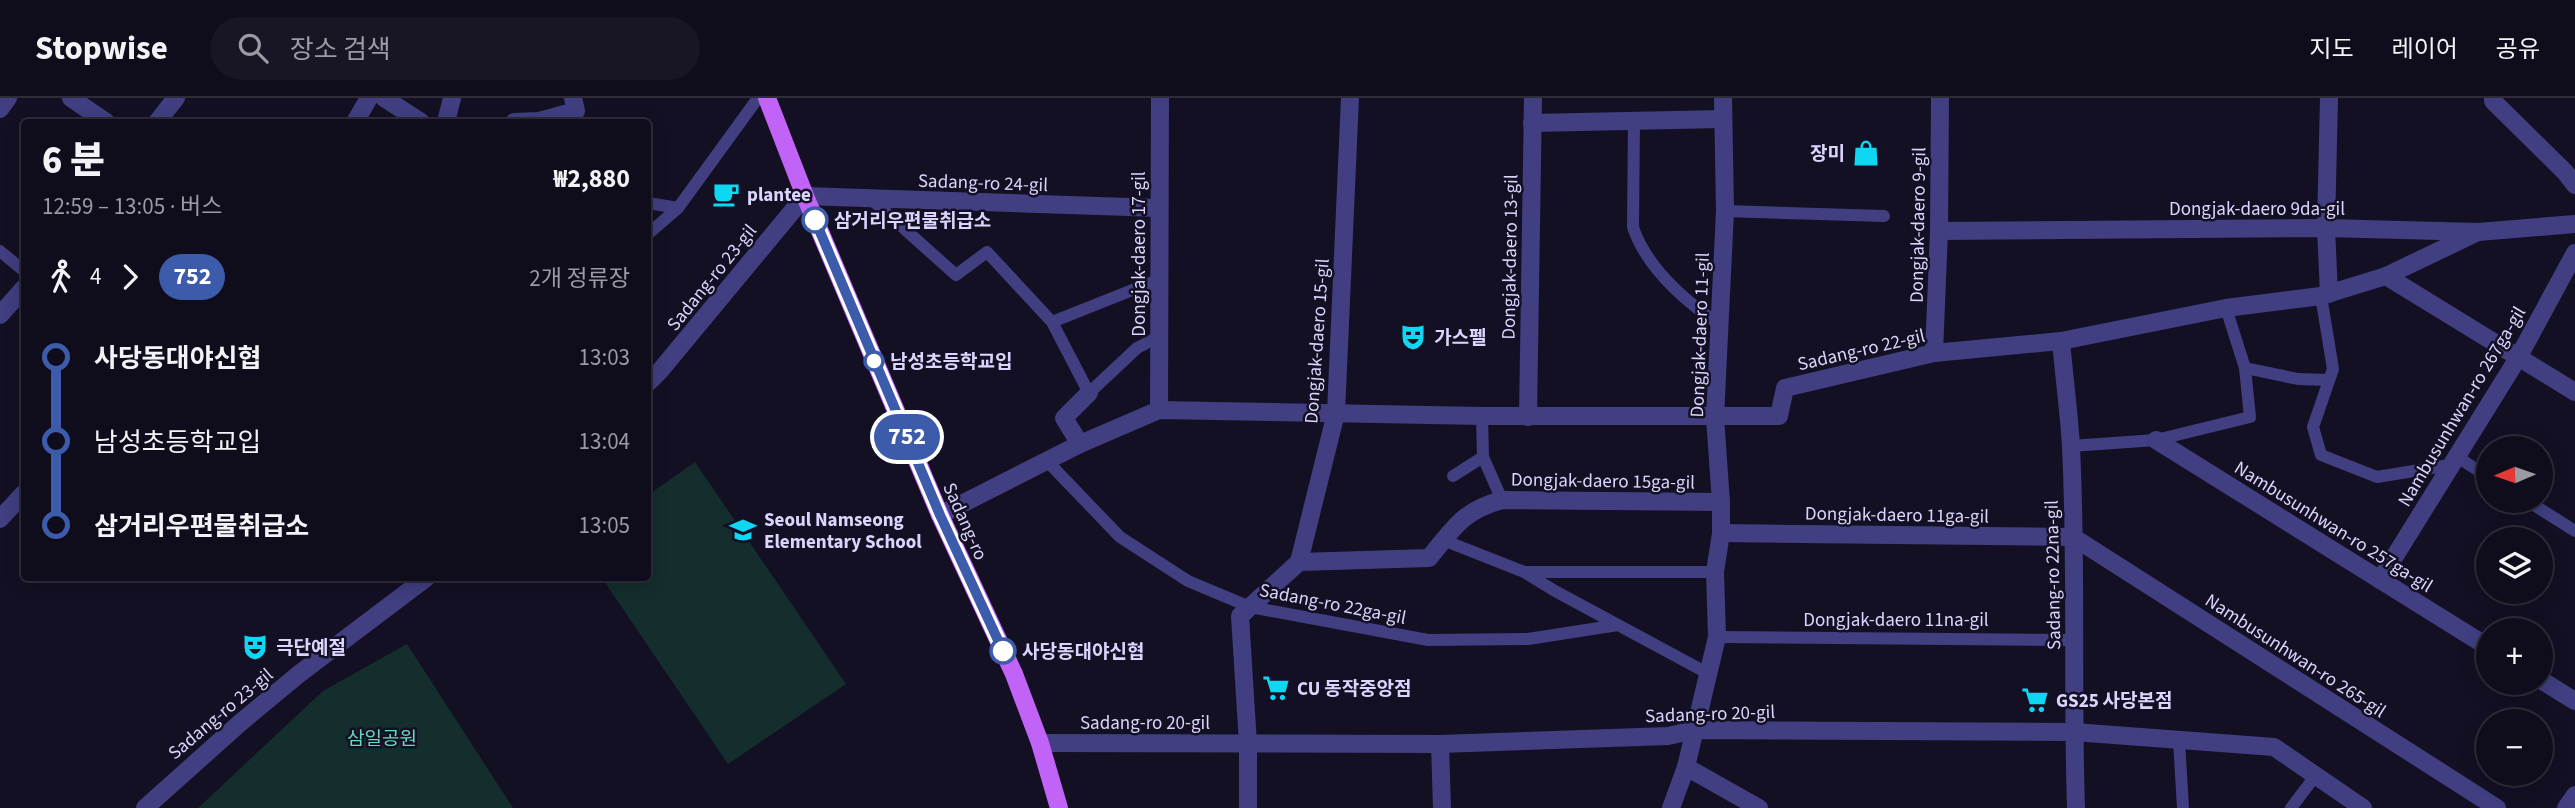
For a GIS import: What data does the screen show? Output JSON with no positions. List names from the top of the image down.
{
  "streets": {
    "main road": ["Sadang-ro"],
    "street": [
      "Sadang-ro 24-gil",
      "Dongjak-daero 9da-gil",
      "Dongjak-daero 9-gil",
      "Dongjak-daero 17-gil",
      "Dongjak-daero 13-gil",
      "Sadang-ro 23-gil",
      "Dongjak-daero 11-gil",
      "Dongjak-daero 15-gil",
      "Sadang-ro 22-gil",
      "Nambusunhwan-ro 267ga-gil",
      "Dongjak-daero 15ga-gil",
      "Dongjak-daero 11ga-gil",
      "Nambusunhwan-ro 257ga-gil",
      "Sadang-ro 22na-gil",
      "Nambusunhwan-ro 265-gil",
      "Sadang-ro 20-gil"
    ],
    "lane": ["Sadang-ro 22ga-gil", "Dongjak-daero 11na-gil"]
  },
  "crossings": [
    ["Sadang-ro 24-gil", "Dongjak-daero 17-gil"],
    ["Sadang-ro 24-gil", "Sadang-ro 23-gil"],
    ["Sadang-ro 24-gil", "Sadang-ro"],
    ["Dongjak-daero 9da-gil", "Dongjak-daero 9-gil"],
    ["Dongjak-daero 9da-gil", "Sadang-ro 22-gil"],
    ["Dongjak-daero 9-gil", "Dongjak-daero 11-gil"],
    ["Dongjak-daero 9-gil", "Sadang-ro 22-gil"],
    ["Dongjak-daero 17-gil", "Sadang-ro 22-gil"],
    ["Dongjak-daero 13-gil", "Sadang-ro 22-gil"],
    ["Sadang-ro 23-gil", "Sadang-ro"],
    ["Dongjak-daero 11-gil", "Sadang-ro 22-gil"],
    ["Dongjak-daero 11-gil", "Dongjak-daero 15ga-gil"],
    ["Dongjak-daero 11-gil", "Dongjak-daero 11ga-gil"],
    ["Dongjak-daero 11-gil", "Dongjak-daero 11na-gil"],
    ["Dongjak-daero 11-gil", "Sadang-ro 20-gil"],
    ["Dongjak-daero 15-gil", "Sadang-ro 22-gil"],
    ["Dongjak-daero 15-gil", "Dongjak-daero 15ga-gil"],
    ["Sadang-ro 22-gil", "Sadang-ro"],
    ["Sadang-ro 22-gil", "Sadang-ro 22na-gil"],
    ["Sadang-ro 22-gil", "Sadang-ro 22ga-gil"],
    ["Nambusunhwan-ro 267ga-gil", "Nambusunhwan-ro 257ga-gil"],
    ["Dongjak-daero 11ga-gil", "Sadang-ro 22na-gil"],
    ["Dongjak-daero 11ga-gil", "Nambusunhwan-ro 265-gil"],
    ["Sadang-ro", "Sadang-ro 20-gil"],
    ["Sadang-ro 22na-gil", "Dongjak-daero 11na-gil"],
    ["Sadang-ro 22na-gil", "Nambusunhwan-ro 265-gil"],
    ["Sadang-ro 22na-gil", "Sadang-ro 20-gil"]
  ],
  "parks": ["삼일공원"],
  "places": {
    "shop": ["장미"],
    "cafe": ["plantee"],
    "other": ["삼거리우편물취급소", "남성초등학교입", "사당동대야신협"],
    "theatre": ["가스펠", "극단예절"],
    "school or university": ["Seoul Namseong Elementary School"],
    "supermarket": ["CU 동작중앙점", "GS25 사당본점"]
  },
  "lines": ["bus line 752"],
  "north": "left",
  "page": {
    "header": "Stopwise",
    "search": "장소 검색",
    "nav": ["지도", "레이어", "공유"],
    "on_map": "752",
    "heading": ["6 분", "12:59 – 13:05 · 버스", "₩2,880"],
    "legs": ["4", "752", "2개 정류장"],
    "list": [
      {
        "name": "사당동대야신협",
        "value": "13:03"
      },
      {
        "name": "남성초등학교입",
        "value": "13:04"
      },
      {
        "name": "삼거리우편물취급소",
        "value": "13:05"
      }
    ],
    "map_buttons": ["+", "−"]
  }
}
